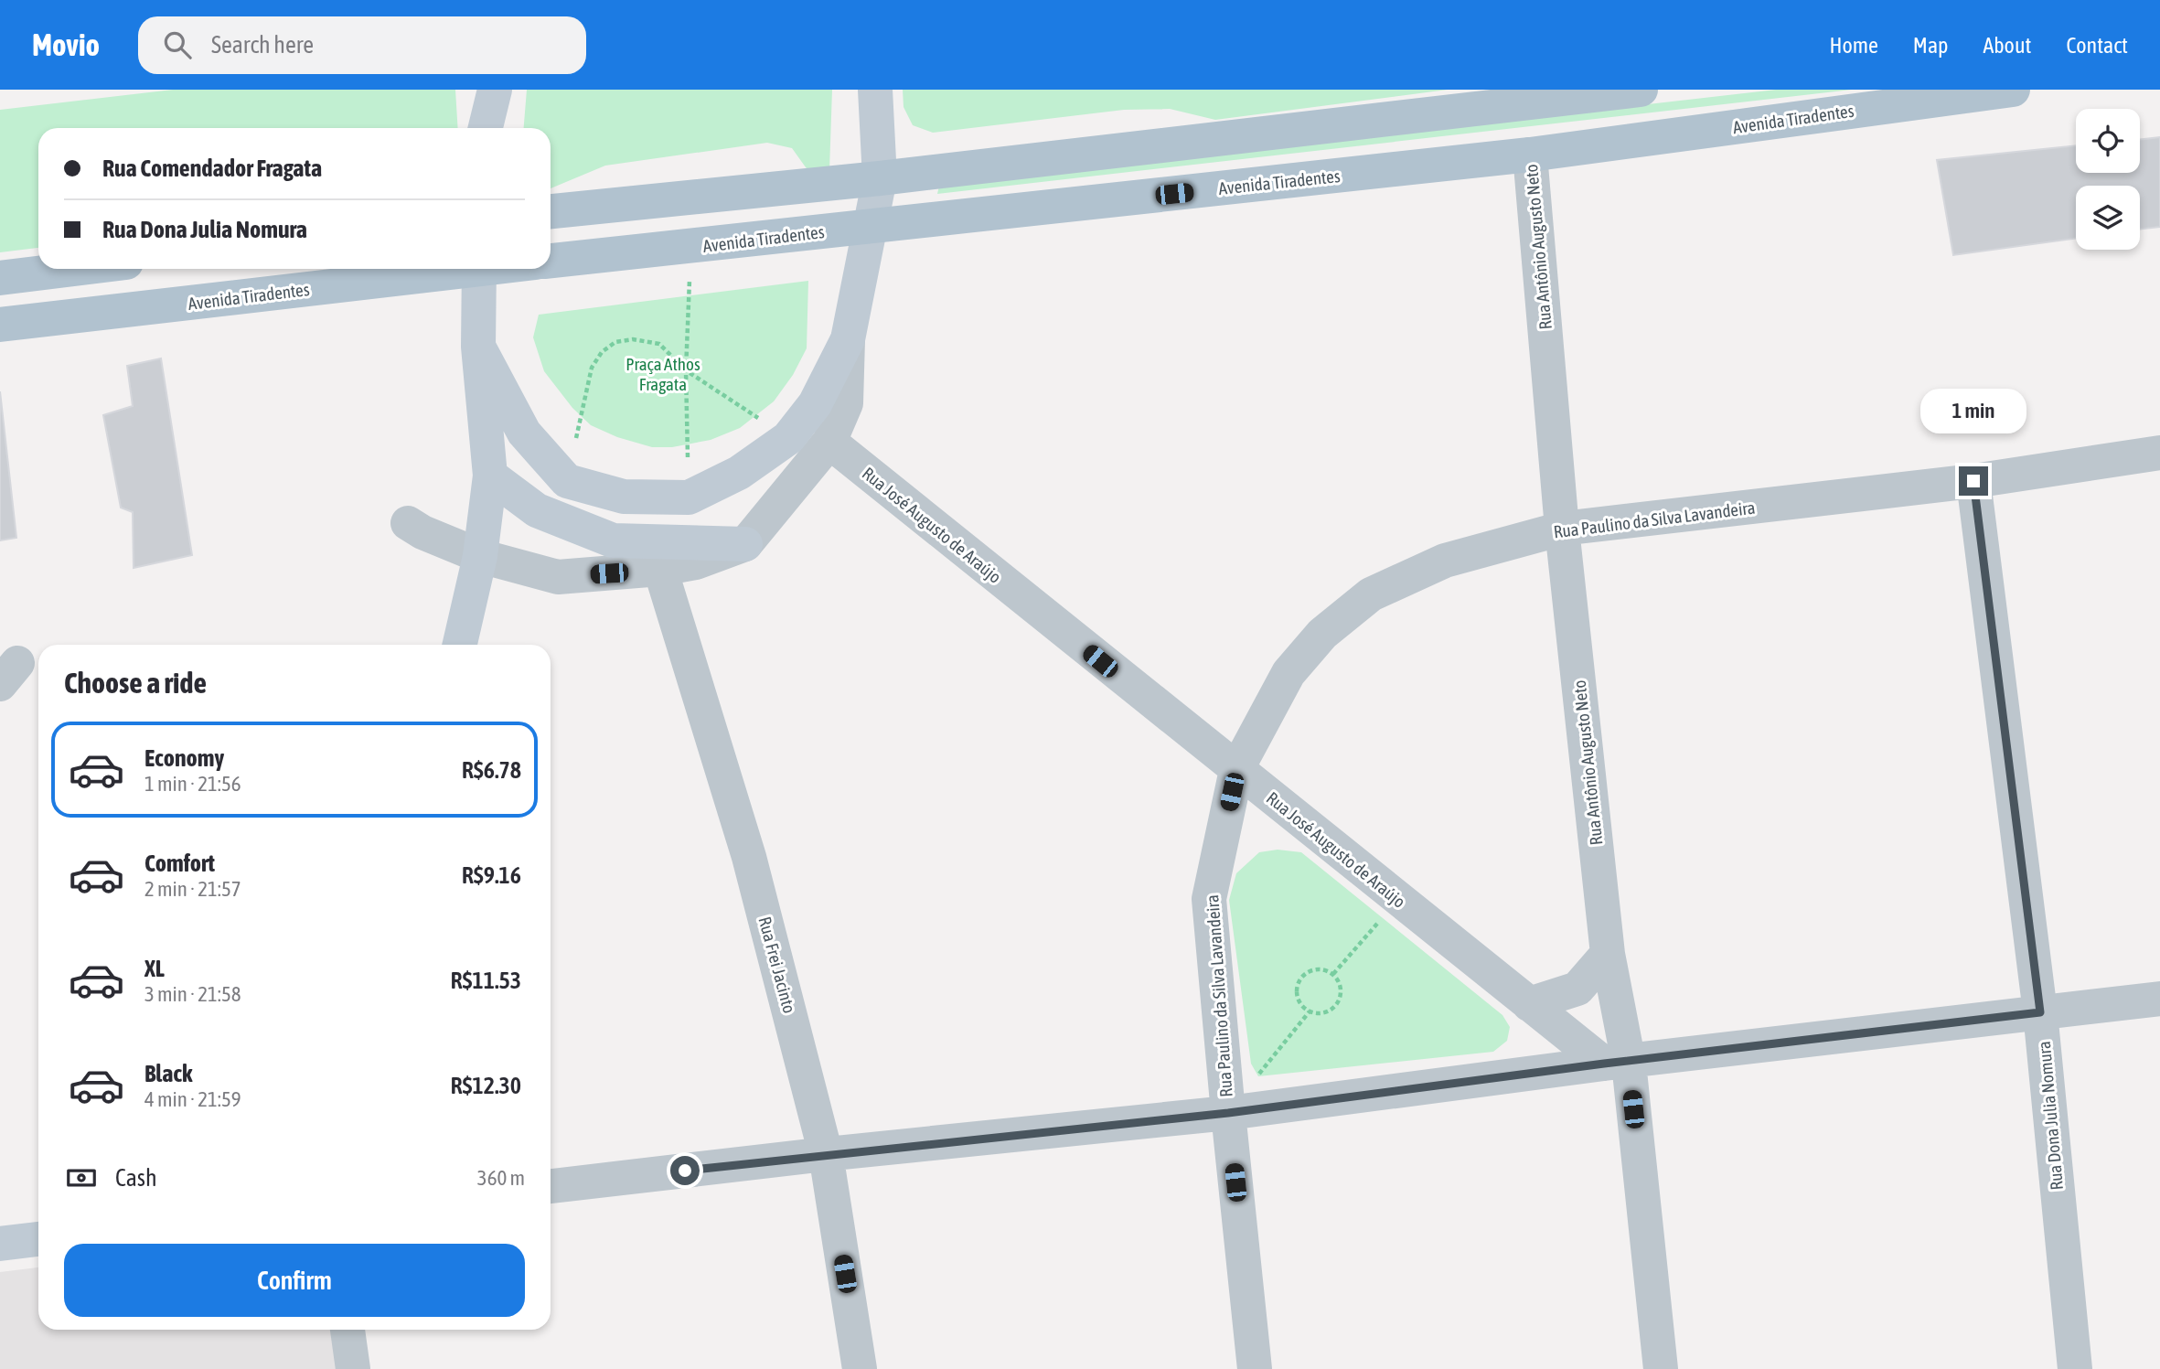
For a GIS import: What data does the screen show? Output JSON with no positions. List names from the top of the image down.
{
  "streets": {
    "main road": ["Avenida Tiradentes"],
    "street": [
      "Rua Antônio Augusto Neto",
      "Rua Paulino da Silva Lavandeira",
      "Rua José Augusto de Araújo",
      "Rua Frei Jacinto",
      "Rua Dona Julia Nomura"
    ]
  },
  "crossings": [
    ["Avenida Tiradentes", "Rua Antônio Augusto Neto"],
    ["Rua Antônio Augusto Neto", "Rua Paulino da Silva Lavandeira"],
    ["Rua Antônio Augusto Neto", "Rua José Augusto de Araújo"],
    ["Rua Paulino da Silva Lavandeira", "Rua José Augusto de Araújo"],
    ["Rua Paulino da Silva Lavandeira", "Rua Dona Julia Nomura"]
  ],
  "parks": ["Praça Athos Fragata"],
  "page": {
    "header": "Movio",
    "search": "Search here",
    "nav": [
      "Home",
      "Map",
      "About",
      "Contact"
    ],
    "banner": ["Rua Comendador Fragata", "Rua Dona Julia Nomura"],
    "bubble": "1 min",
    "heading": "Choose a ride",
    "list": [
      {
        "name": "Economy",
        "note": "1 min · 21:56",
        "value": "R$6.78"
      },
      {
        "name": "Comfort",
        "note": "2 min · 21:57",
        "value": "R$9.16"
      },
      {
        "name": "XL",
        "note": "3 min · 21:58",
        "value": "R$11.53"
      },
      {
        "name": "Black",
        "note": "4 min · 21:59",
        "value": "R$12.30"
      }
    ],
    "pay": ["Cash", "360 m"],
    "buttons": "Confirm"
  }
}
